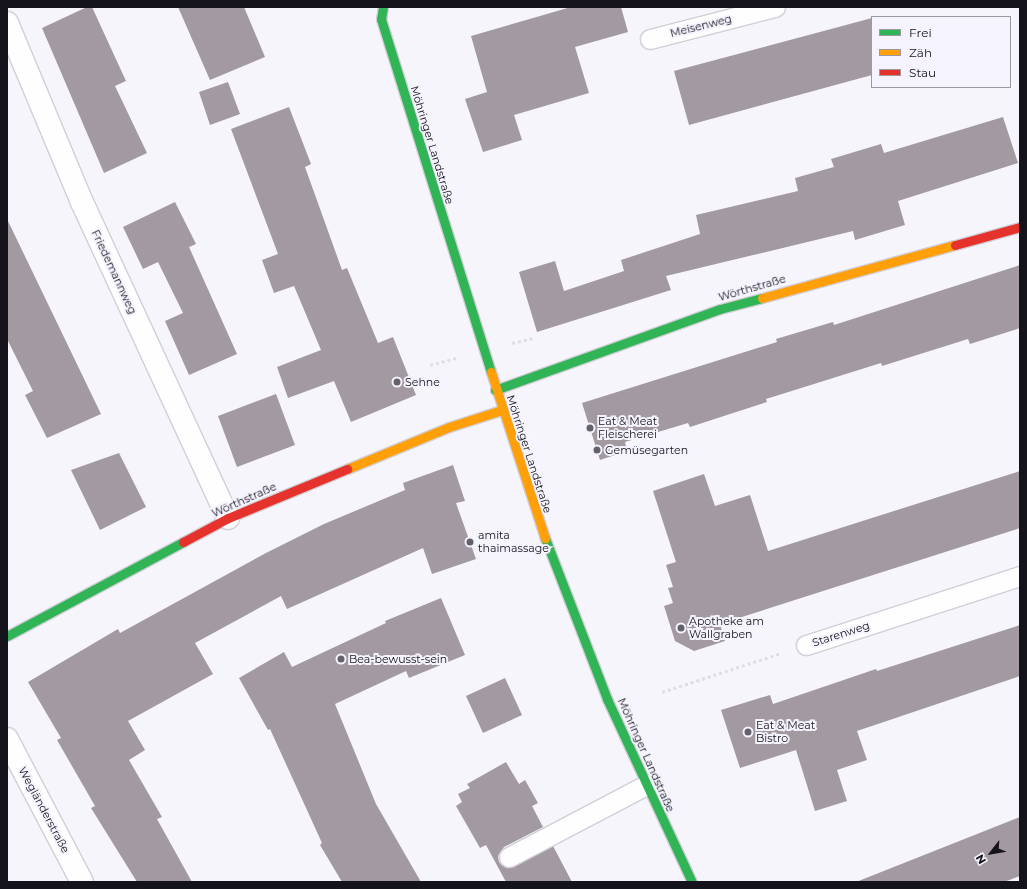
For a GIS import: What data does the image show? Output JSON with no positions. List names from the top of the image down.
{
  "streets": {
    "street": [
      "Möhringer Landstraße",
      "Friedemannweg",
      "Wörthstraße",
      "Wegländerstraße"
    ],
    "lane": ["Meisenweg", "Starenweg"]
  },
  "crossings": [
    ["Möhringer Landstraße", "Wörthstraße"],
    ["Friedemannweg", "Wörthstraße"]
  ],
  "places": [
    "Sehne",
    "Eat & Meat Fleischerei",
    "Gemüsegarten",
    "amita thaimassage",
    "Apotheke am Wallgraben",
    "Bea-bewusst-sein",
    "Eat & Meat Bistro"
  ],
  "legend": ["Frei", "Zäh", "Stau"],
  "north": "bottom left"
}
